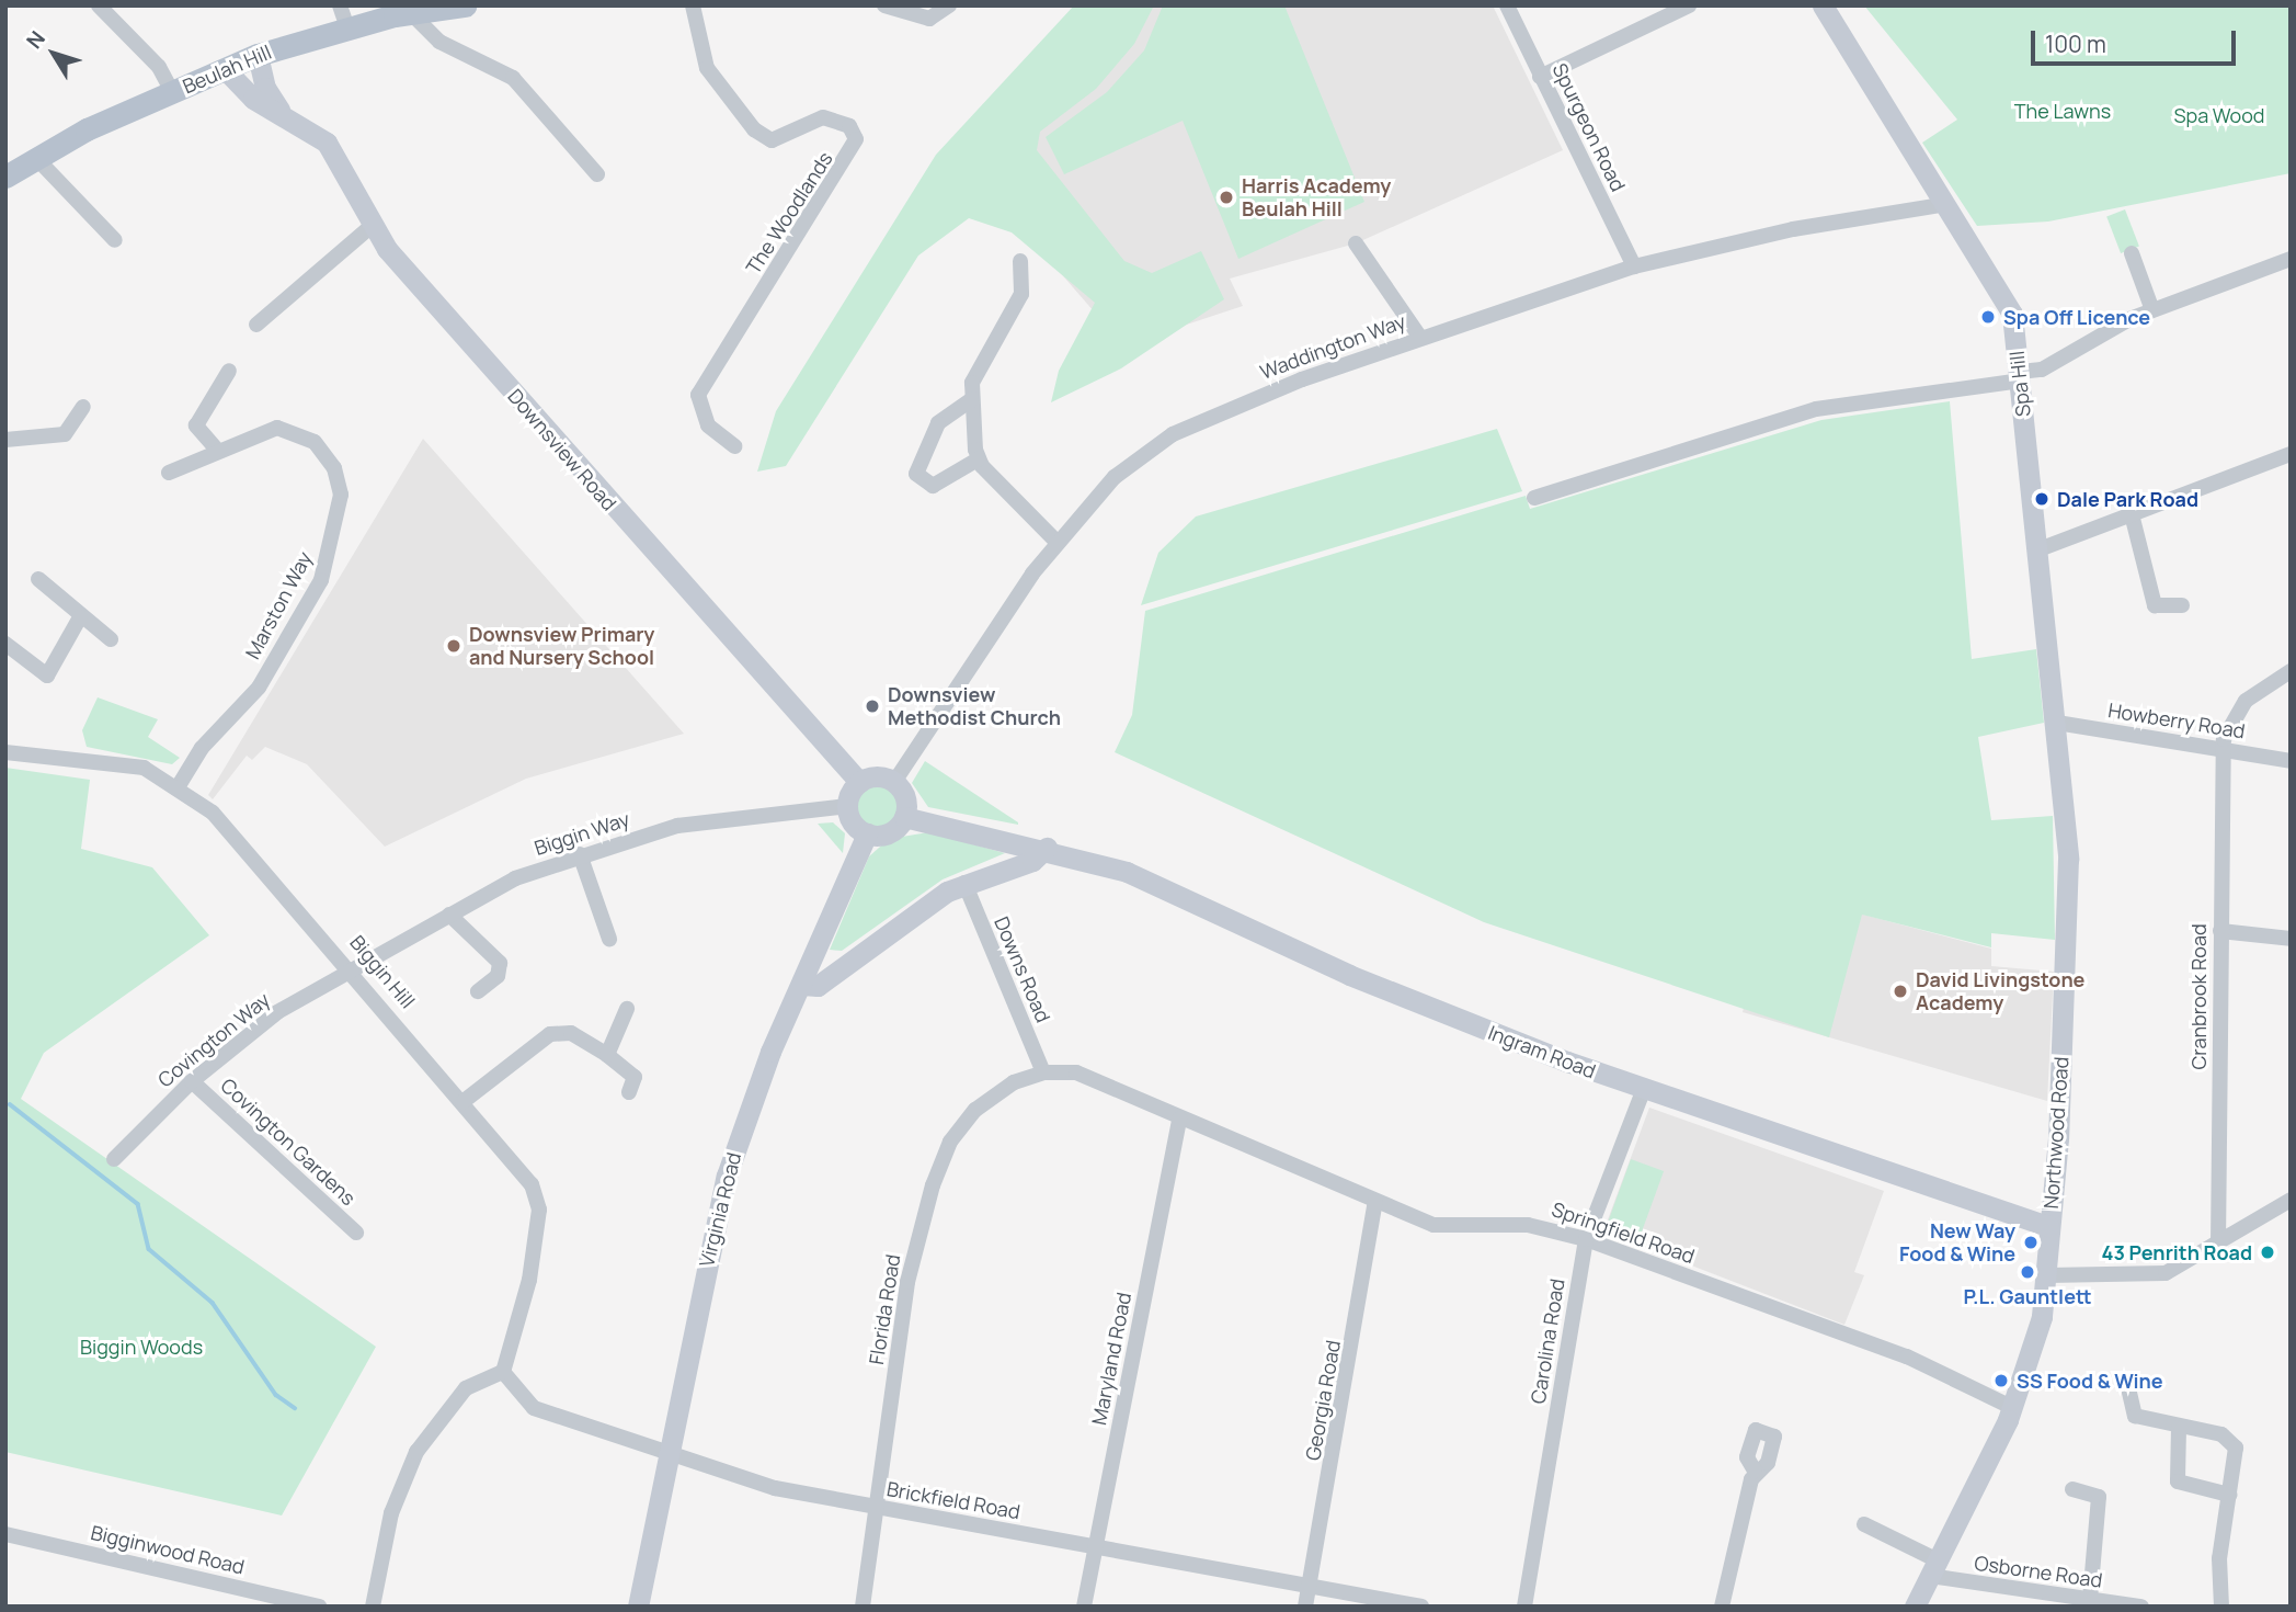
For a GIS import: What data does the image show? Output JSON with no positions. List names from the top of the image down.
{
  "streets": {
    "main road": ["Beulah Hill"],
    "street": [
      "Spurgeon Road",
      "The Woodlands",
      "Waddington Way",
      "Spa Hill",
      "Downsview Road",
      "Marston Way",
      "Howberry Road",
      "Biggin Way",
      "Downs Road",
      "Biggin Hill",
      "Cranbrook Road",
      "Covington Way",
      "Ingram Road",
      "Northwood Road",
      "Covington Gardens",
      "Virginia Road",
      "Springfield Road",
      "Florida Road",
      "Carolina Road",
      "Maryland Road",
      "Georgia Road",
      "Brickfield Road",
      "Bigginwood Road",
      "Osborne Road"
    ]
  },
  "crossings": [
    ["Beulah Hill", "Downsview Road"],
    ["Spurgeon Road", "Waddington Way"],
    ["Waddington Way", "Spa Hill"],
    ["Waddington Way", "Downsview Road"],
    ["Waddington Way", "Biggin Way"],
    ["Waddington Way", "Ingram Road"],
    ["Waddington Way", "Virginia Road"],
    ["Spa Hill", "Howberry Road"],
    ["Spa Hill", "Northwood Road"],
    ["Downsview Road", "Biggin Way"],
    ["Downsview Road", "Ingram Road"],
    ["Downsview Road", "Virginia Road"],
    ["Marston Way", "Biggin Hill"],
    ["Howberry Road", "Cranbrook Road"],
    ["Howberry Road", "Northwood Road"],
    ["Biggin Way", "Biggin Hill"],
    ["Biggin Way", "Covington Way"],
    ["Biggin Way", "Ingram Road"],
    ["Biggin Way", "Virginia Road"],
    ["Downs Road", "Springfield Road"],
    ["Downs Road", "Florida Road"],
    ["Biggin Hill", "Covington Way"],
    ["Biggin Hill", "Brickfield Road"],
    ["Covington Way", "Covington Gardens"],
    ["Ingram Road", "Northwood Road"],
    ["Ingram Road", "Virginia Road"],
    ["Ingram Road", "Carolina Road"],
    ["Northwood Road", "Springfield Road"],
    ["Northwood Road", "Osborne Road"],
    ["Virginia Road", "Brickfield Road"],
    ["Springfield Road", "Florida Road"],
    ["Springfield Road", "Carolina Road"],
    ["Springfield Road", "Maryland Road"],
    ["Springfield Road", "Georgia Road"],
    ["Florida Road", "Brickfield Road"],
    ["Maryland Road", "Brickfield Road"],
    ["Georgia Road", "Brickfield Road"]
  ],
  "parks": ["The Lawns", "Spa Wood", "Biggin Woods"],
  "places": [
    "Harris Academy Beulah Hill",
    "Spa Off Licence",
    "Dale Park Road",
    "Downsview Primary and Nursery School",
    "Downsview Methodist Church",
    "David Livingstone Academy",
    "New Way Food & Wine",
    "43 Penrith Road",
    "P.L. Gauntlett",
    "SS Food & Wine"
  ],
  "scale_bar": "100 m",
  "north": "top left"
}
